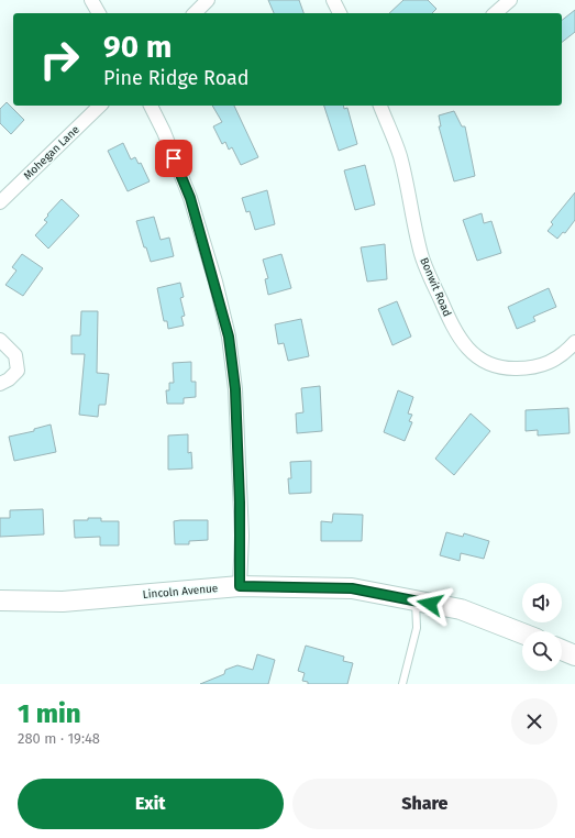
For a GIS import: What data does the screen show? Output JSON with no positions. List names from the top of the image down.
{
  "streets": {
    "street": ["Mohegan Lane", "Bonwit Road", "Lincoln Avenue"]
  },
  "page": {
    "turn": ["90 m", "Pine Ridge Road"],
    "heading": ["1 min", "280 m · 19:48"],
    "buttons": ["Exit", "Share"]
  }
}
